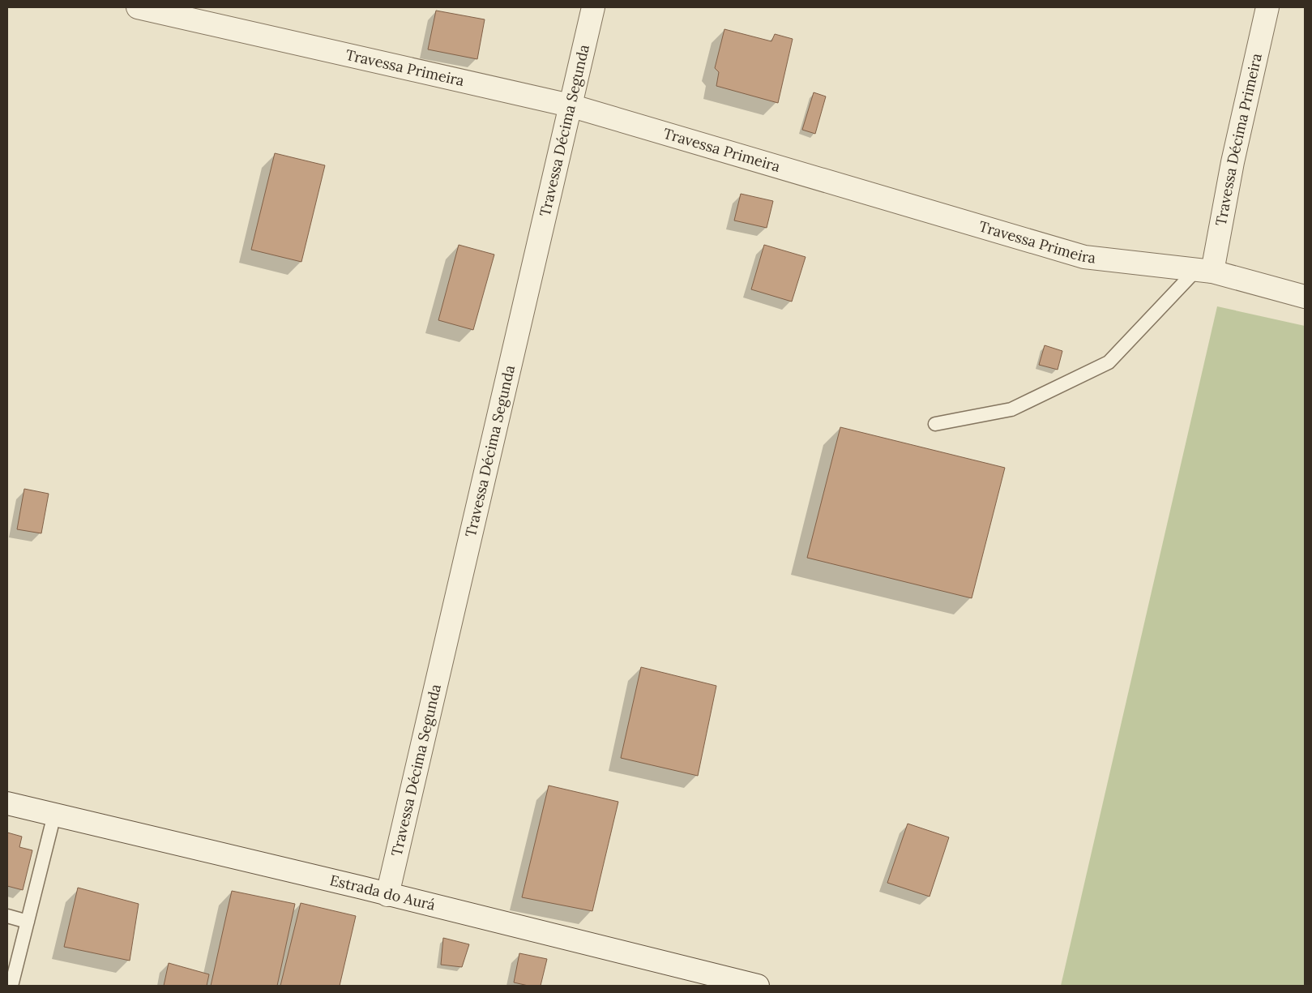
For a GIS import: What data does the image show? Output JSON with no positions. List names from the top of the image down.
{
  "streets": {
    "street": [
      "Travessa Primeira",
      "Travessa Décima Segunda",
      "Travessa Décima Primeira",
      "Estrada do Aurá"
    ]
  },
  "crossings": [
    ["Travessa Primeira", "Travessa Décima Segunda"],
    ["Travessa Primeira", "Travessa Décima Primeira"],
    ["Travessa Décima Segunda", "Estrada do Aurá"]
  ]
}
